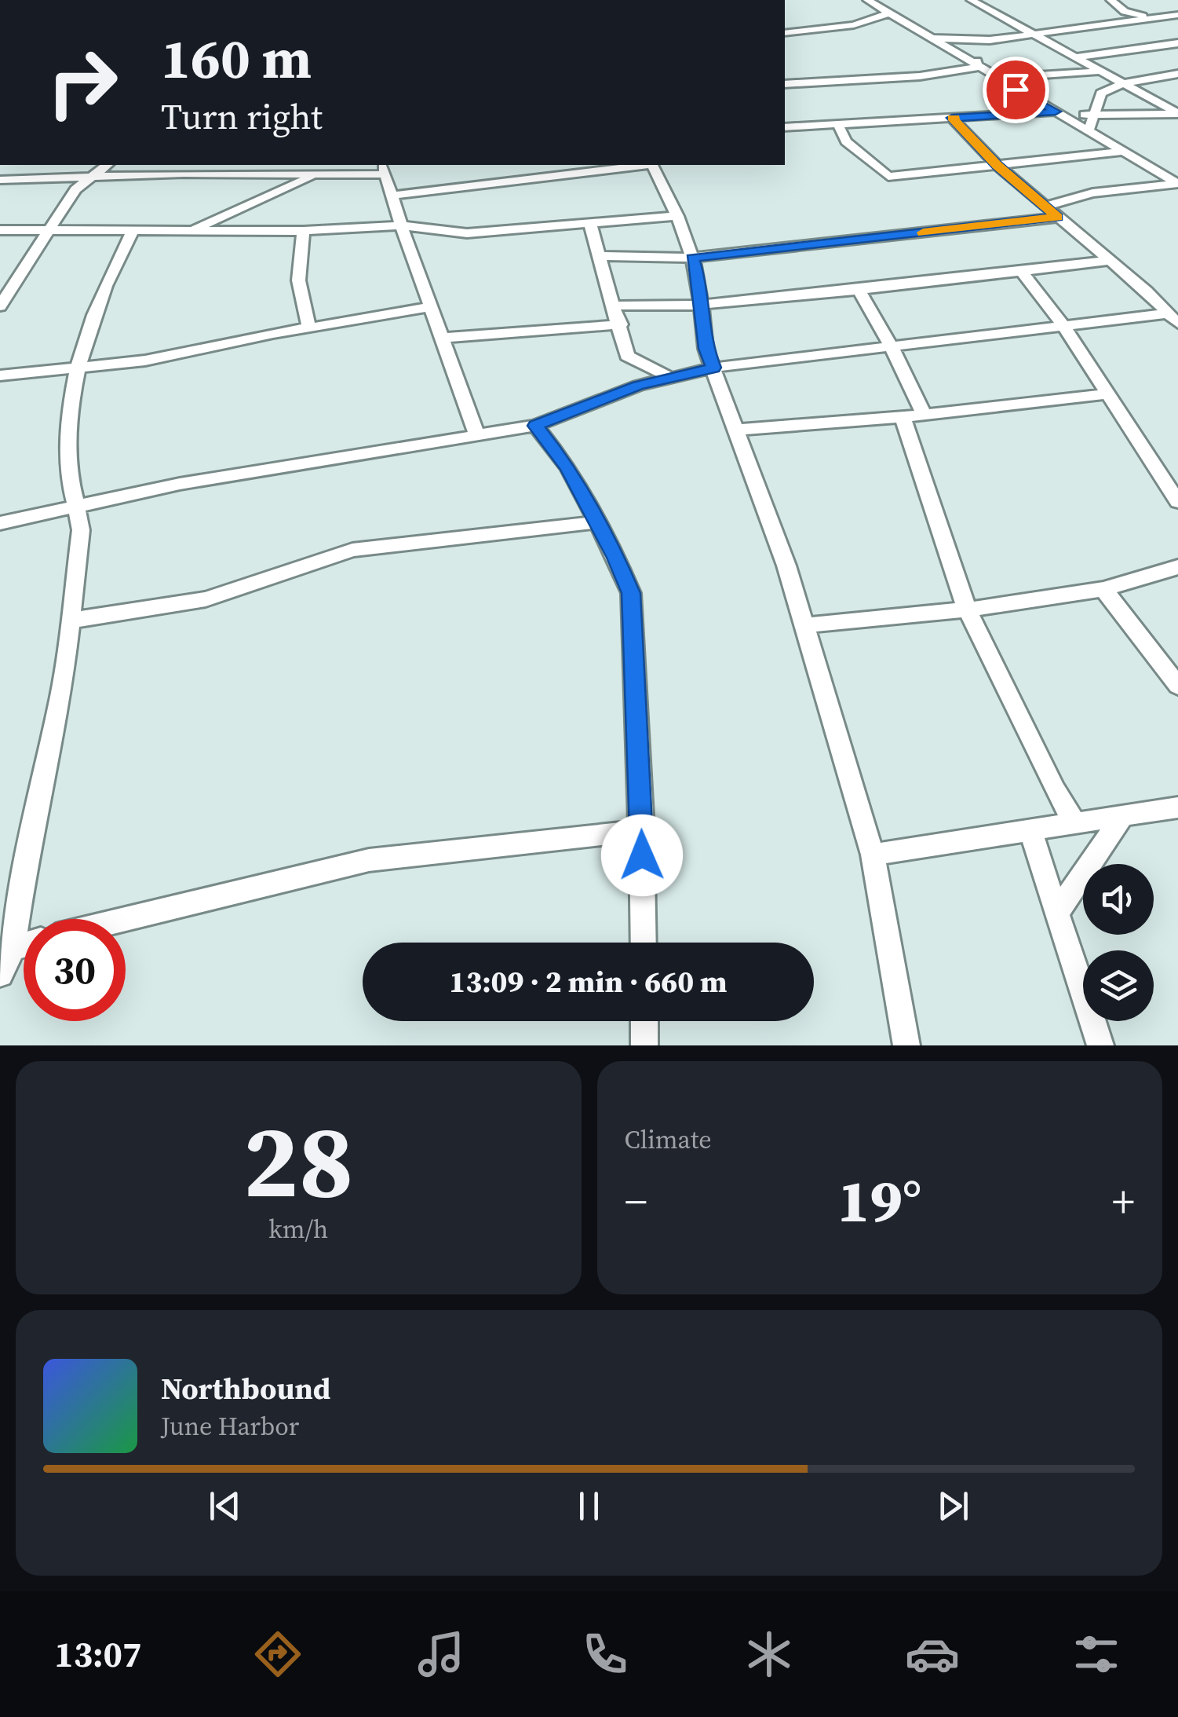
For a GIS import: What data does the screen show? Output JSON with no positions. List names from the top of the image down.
{
  "page": {
    "turn": ["160 m", "Turn right"],
    "limit": "30",
    "trip": "13:09 · 2 min · 660 m",
    "tile": [
      ["28", "km/h"],
      "Climate"
    ],
    "heat": ["−", "19°", "+"],
    "song": ["Northbound", "June Harbor"],
    "tabs": "13:07"
  }
}
